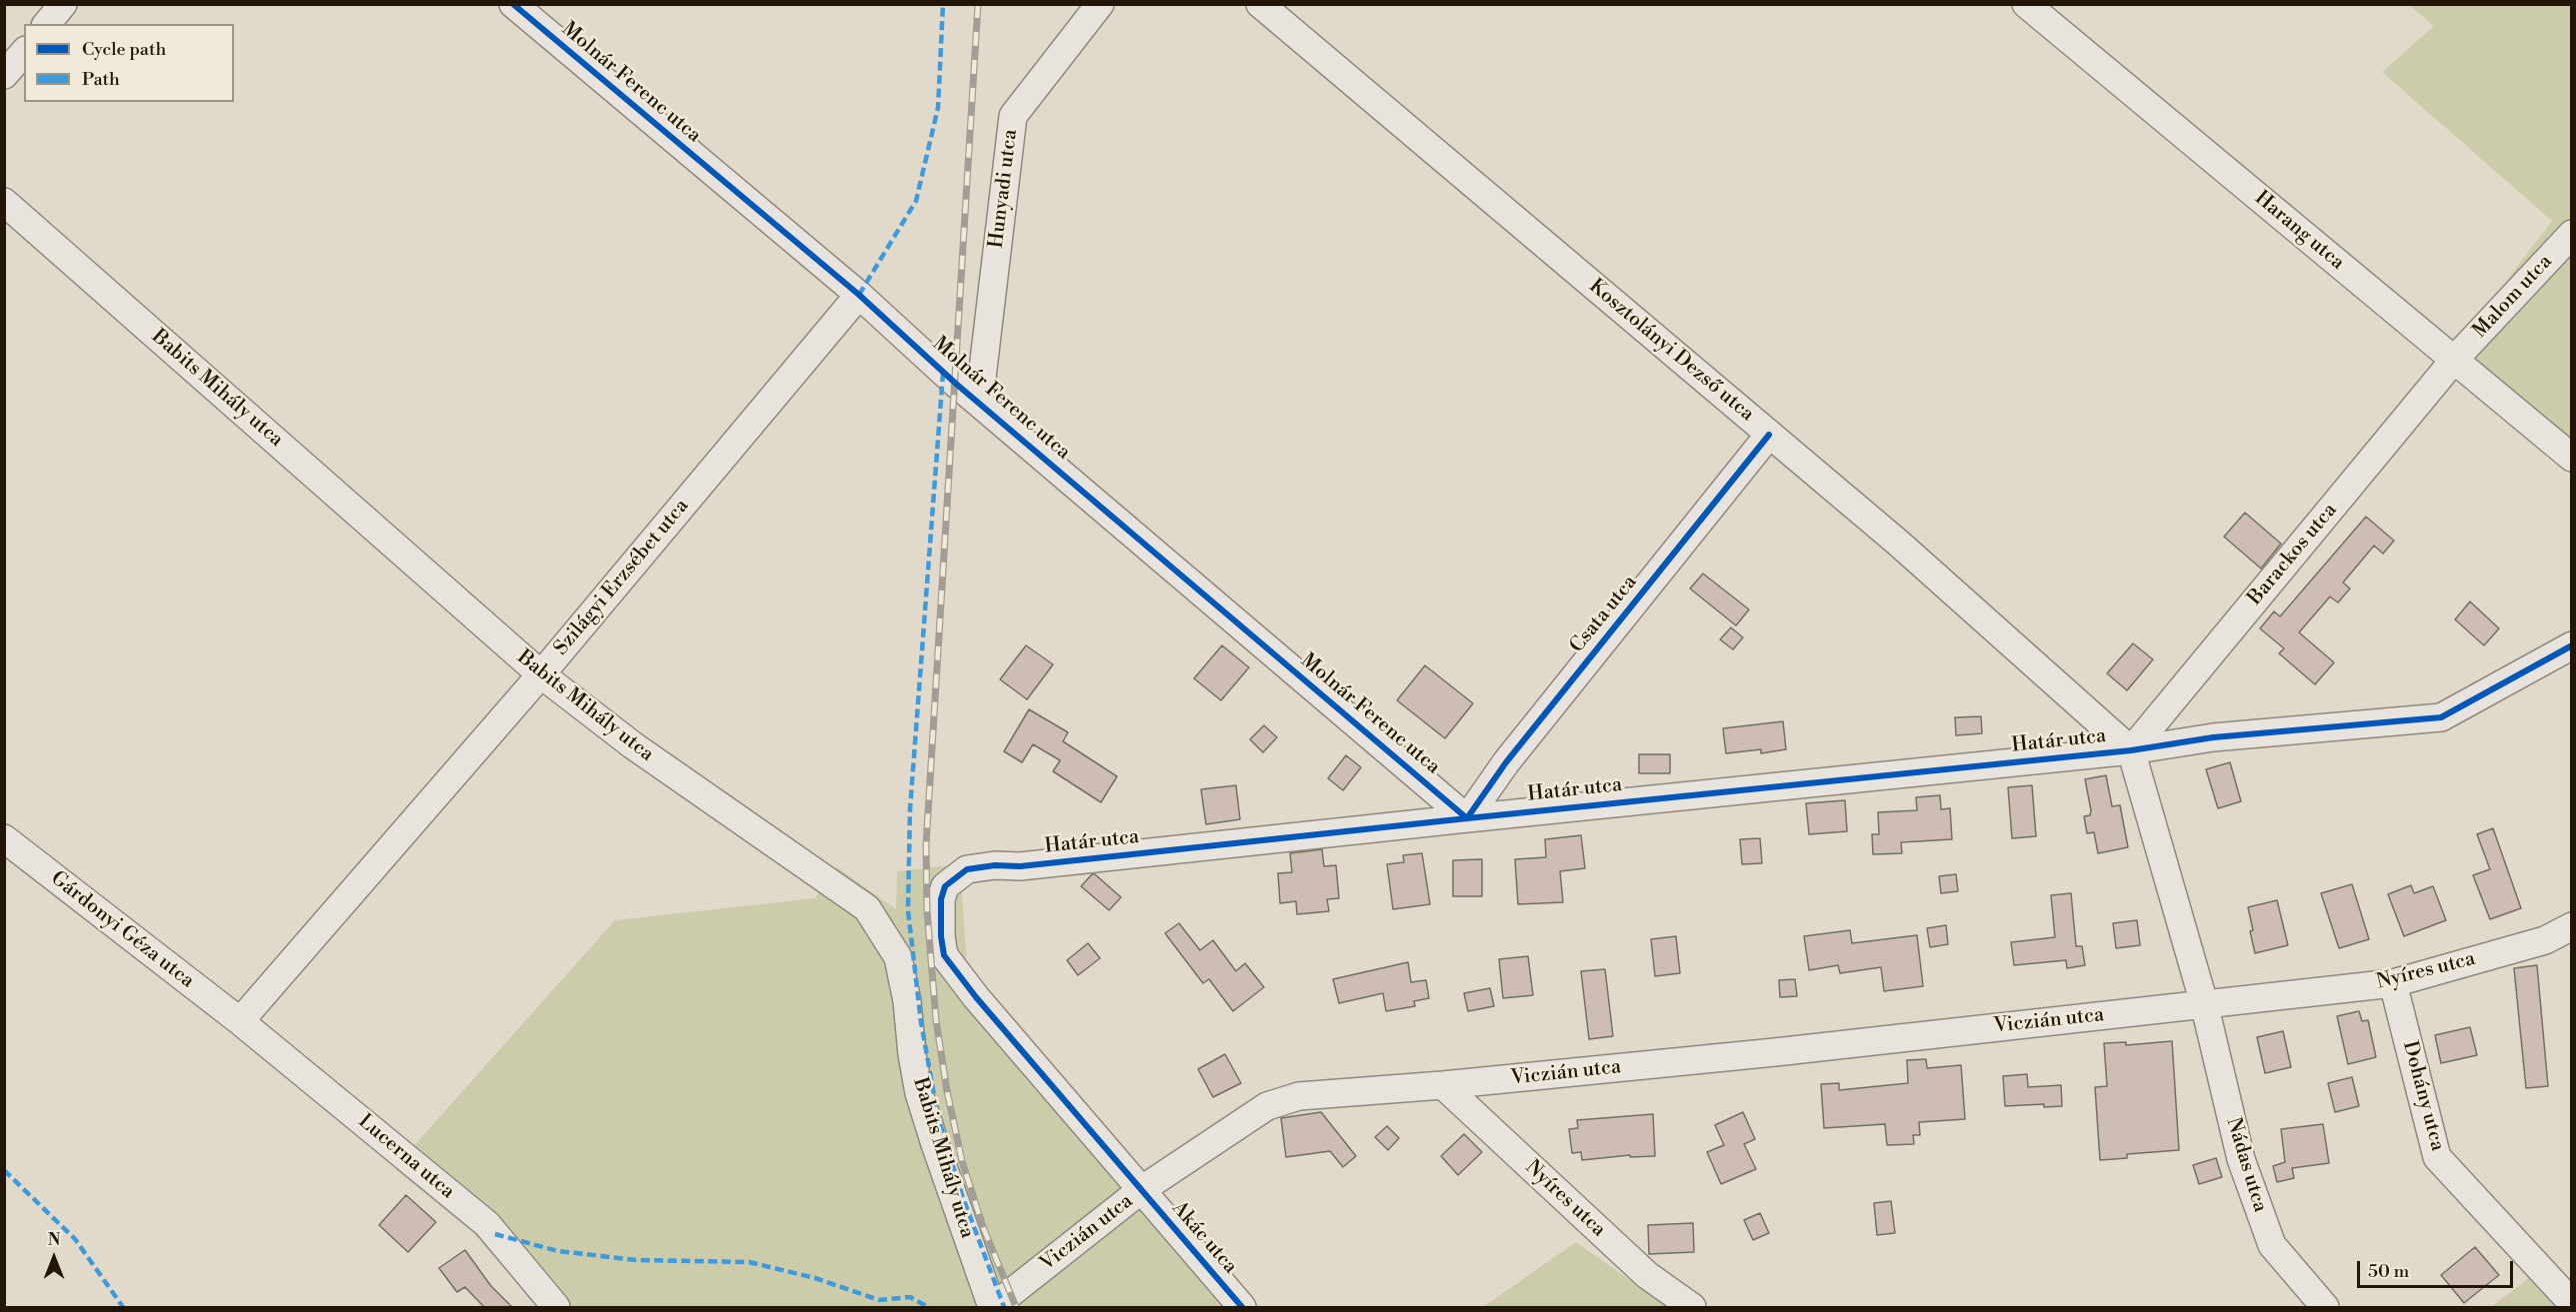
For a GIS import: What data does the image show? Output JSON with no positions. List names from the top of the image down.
{
  "streets": {
    "street": [
      "Molnár Ferenc utca",
      "Hunyadi utca",
      "Harang utca",
      "Malom utca",
      "Kosztolányi Dezső utca",
      "Babits Mihály utca",
      "Barackos utca",
      "Szilágyi Erzsébet utca",
      "Csata utca",
      "Határ utca",
      "Gárdonyi Géza utca",
      "Nyíres utca",
      "Viczián utca",
      "Dohány utca",
      "Lucerna utca",
      "Nádas utca",
      "Akác utca"
    ]
  },
  "crossings": [
    ["Molnár Ferenc utca", "Hunyadi utca"],
    ["Molnár Ferenc utca", "Szilágyi Erzsébet utca"],
    ["Molnár Ferenc utca", "Csata utca"],
    ["Molnár Ferenc utca", "Határ utca"],
    ["Harang utca", "Malom utca"],
    ["Harang utca", "Barackos utca"],
    ["Malom utca", "Barackos utca"],
    ["Kosztolányi Dezső utca", "Barackos utca"],
    ["Kosztolányi Dezső utca", "Csata utca"],
    ["Kosztolányi Dezső utca", "Határ utca"],
    ["Babits Mihály utca", "Szilágyi Erzsébet utca"],
    ["Babits Mihály utca", "Viczián utca"],
    ["Barackos utca", "Határ utca"],
    ["Szilágyi Erzsébet utca", "Gárdonyi Géza utca"],
    ["Szilágyi Erzsébet utca", "Lucerna utca"],
    ["Csata utca", "Határ utca"],
    ["Határ utca", "Nyíres utca"],
    ["Határ utca", "Viczián utca"],
    ["Határ utca", "Nádas utca"],
    ["Határ utca", "Akác utca"],
    ["Gárdonyi Géza utca", "Lucerna utca"],
    ["Nyíres utca", "Viczián utca"],
    ["Nyíres utca", "Dohány utca"],
    ["Nyíres utca", "Nádas utca"],
    ["Viczián utca", "Nádas utca"],
    ["Viczián utca", "Akác utca"]
  ],
  "legend": ["Cycle path", "Path"],
  "scale_bar": "50 m",
  "north": "top"
}
